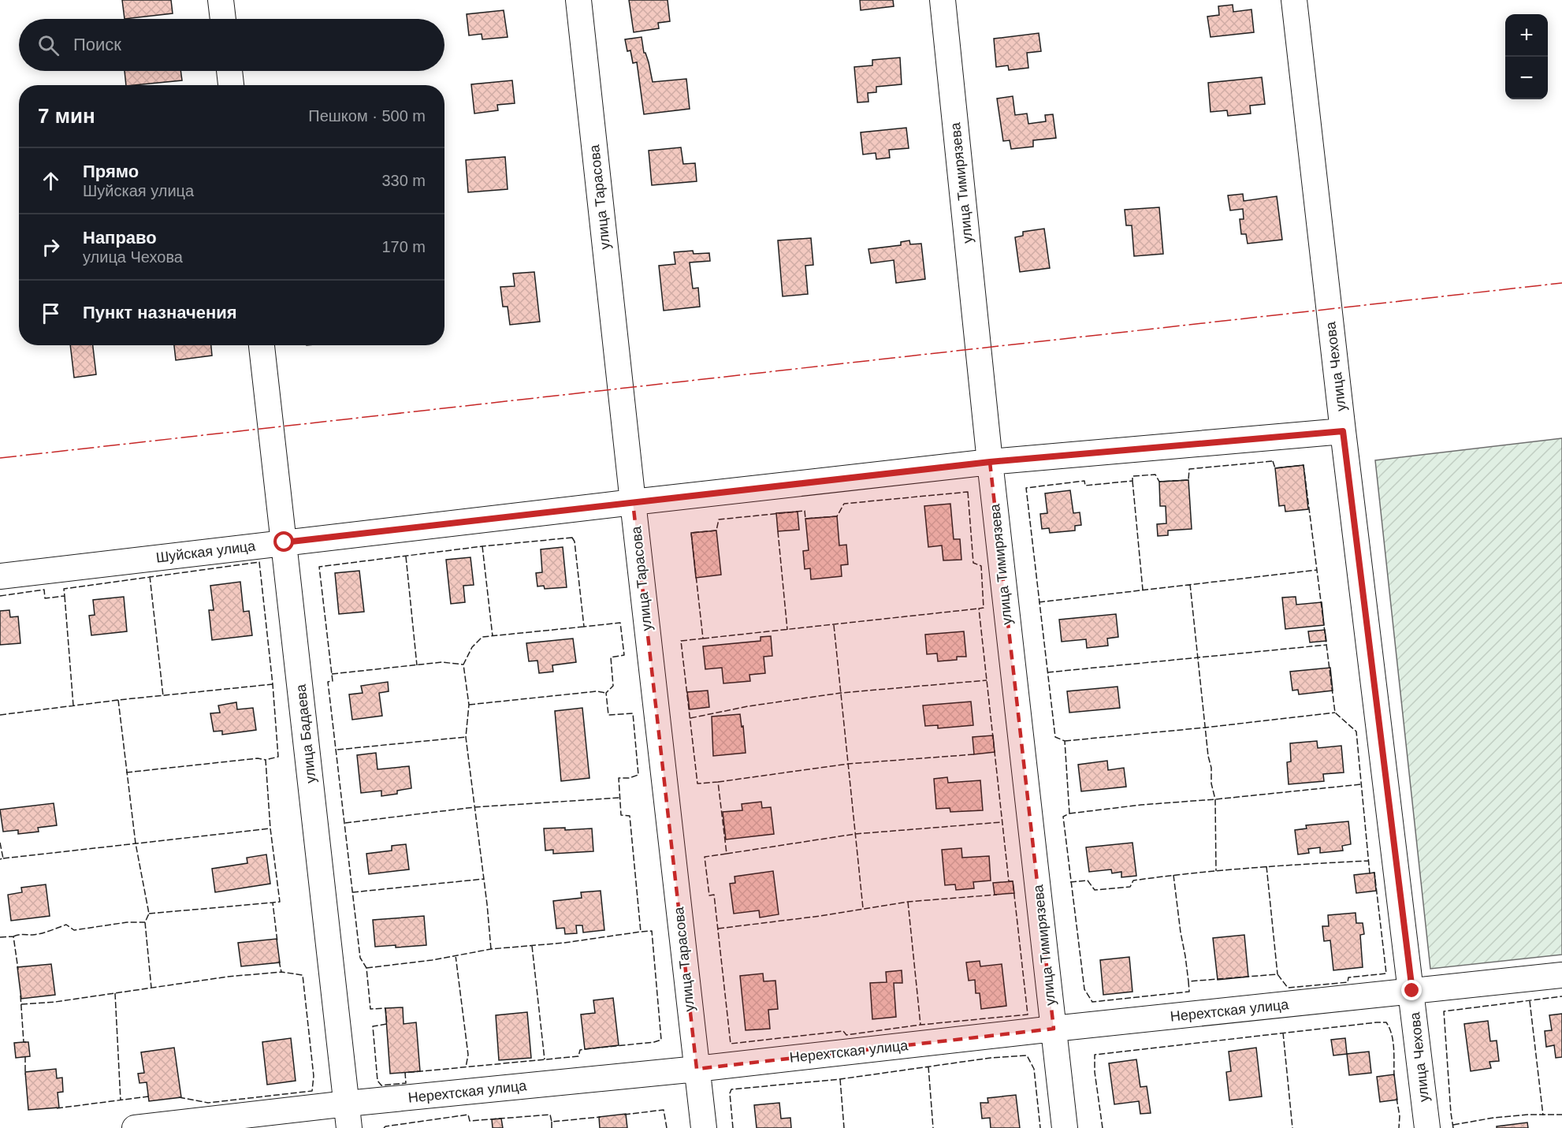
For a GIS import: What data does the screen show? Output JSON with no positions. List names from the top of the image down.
{
  "streets": {
    "street": [
      "улица Тимирязева",
      "улица Тарасова",
      "улица Чехова",
      "Шуйская улица",
      "улица Бадаева",
      "Нерехтская улица"
    ]
  },
  "crossings": [
    ["улица Тимирязева", "Шуйская улица"],
    ["улица Тимирязева", "Нерехтская улица"],
    ["улица Тарасова", "Шуйская улица"],
    ["улица Тарасова", "Нерехтская улица"],
    ["улица Чехова", "Шуйская улица"],
    ["улица Чехова", "Нерехтская улица"],
    ["Шуйская улица", "улица Бадаева"],
    ["улица Бадаева", "Нерехтская улица"]
  ],
  "page": {
    "map_buttons": ["+", "−"],
    "search": "Поиск",
    "heading": ["7 мин", "Пешком · 500 m"],
    "list": [
      ["Прямо", "Шуйская улица", "330 m"],
      ["Направо", "улица Чехова", "170 m"],
      "Пункт назначения"
    ]
  }
}
